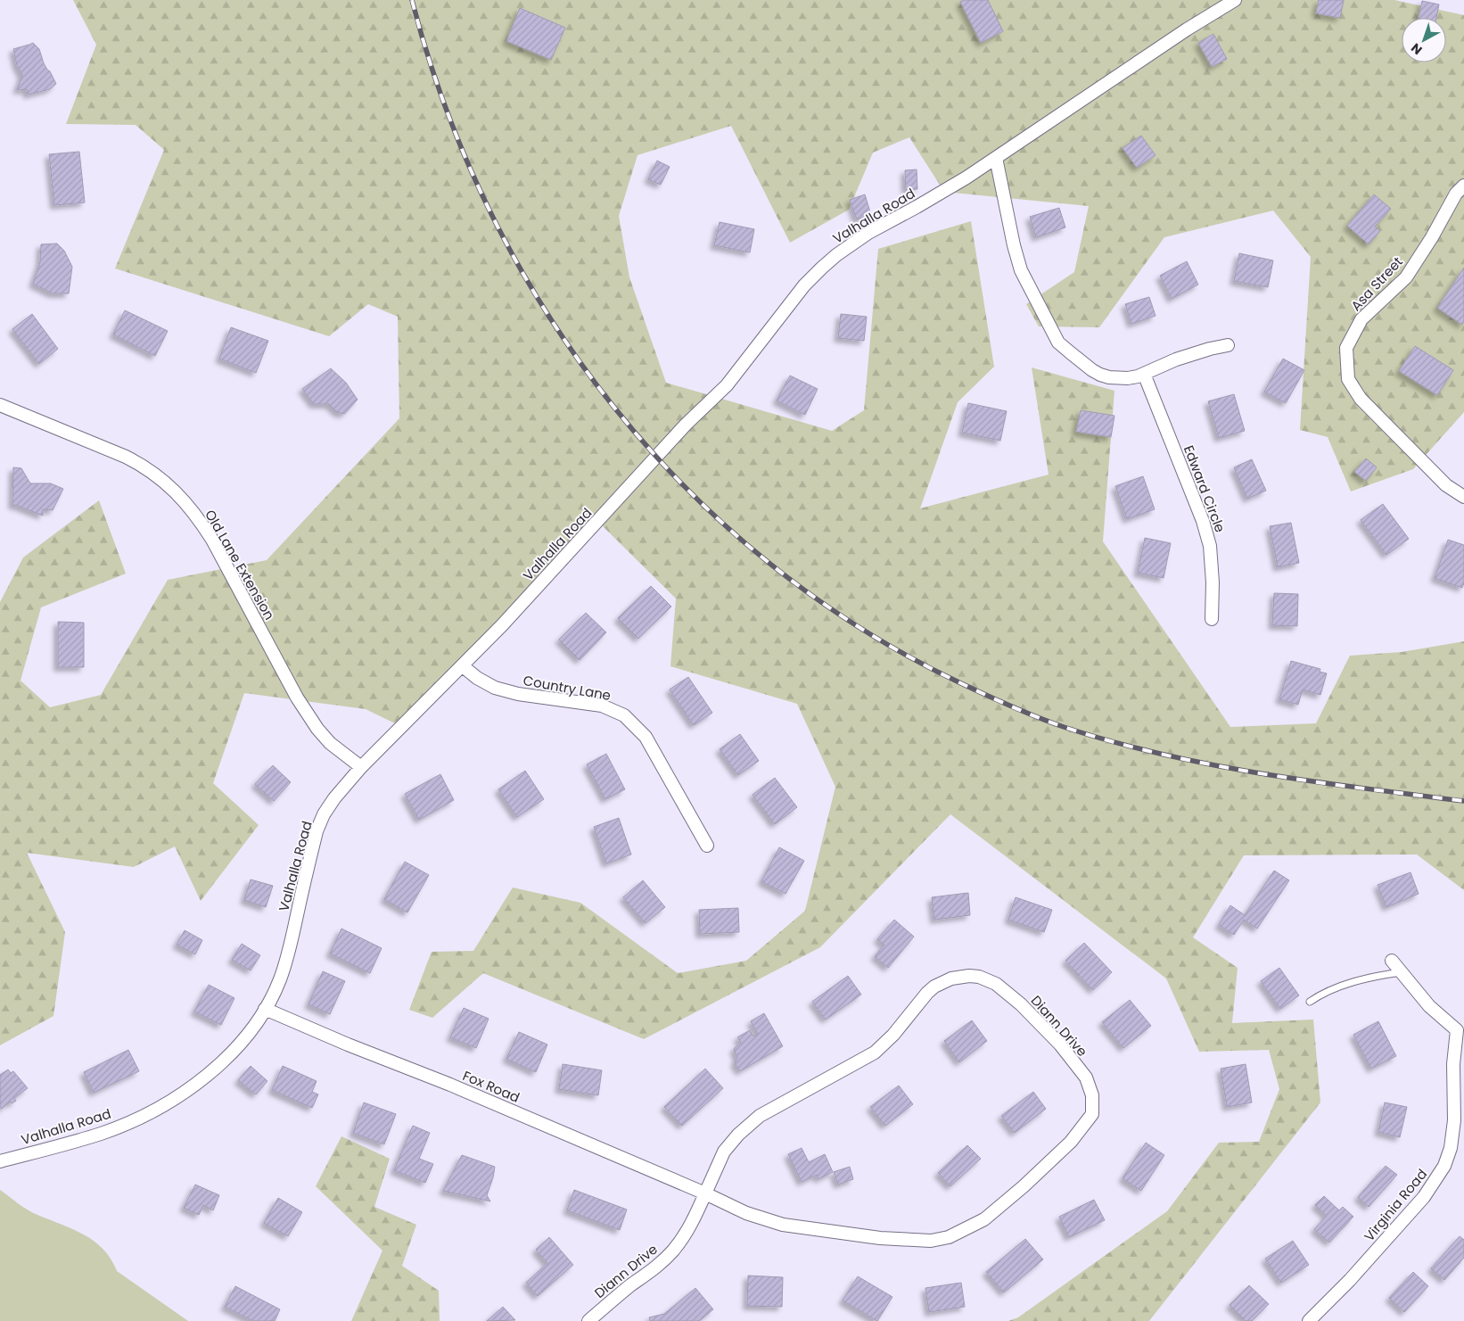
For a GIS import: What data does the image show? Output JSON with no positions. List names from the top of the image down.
{
  "streets": {
    "street": [
      "Valhalla Road",
      "Asa Street",
      "Edward Circle",
      "Old Lane Extension",
      "Country Lane",
      "Diann Drive",
      "Fox Road",
      "Virginia Road"
    ]
  },
  "crossings": [
    ["Valhalla Road", "Old Lane Extension"],
    ["Valhalla Road", "Country Lane"],
    ["Valhalla Road", "Fox Road"],
    ["Diann Drive", "Fox Road"]
  ],
  "north": "bottom left"
}
